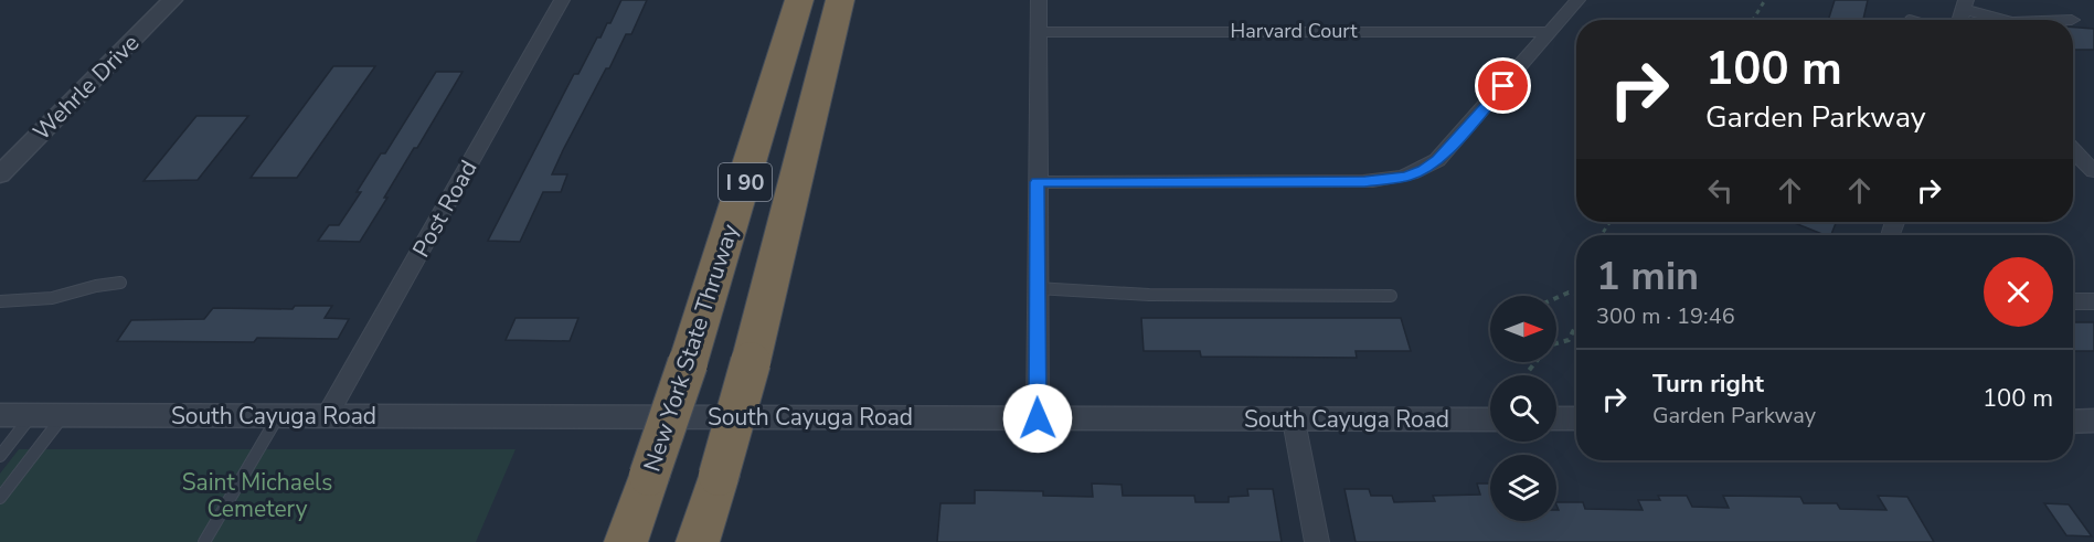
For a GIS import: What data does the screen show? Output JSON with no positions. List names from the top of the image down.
{
  "streets": {
    "highway": ["I 90", "New York State Thruway"],
    "street": [
      "Harvard Court",
      "Wehrle Drive",
      "Post Road",
      "South Cayuga Road"
    ]
  },
  "crossings": [
    ["Post Road", "South Cayuga Road"]
  ],
  "parks": ["Saint Michaels Cemetery"],
  "north": "right",
  "page": {
    "turn": ["100 m", "Garden Parkway"],
    "heading": ["1 min", "300 m · 19:46"],
    "list": [
      {
        "name": "Turn right",
        "note": "Garden Parkway",
        "value": "100 m"
      }
    ]
  }
}
